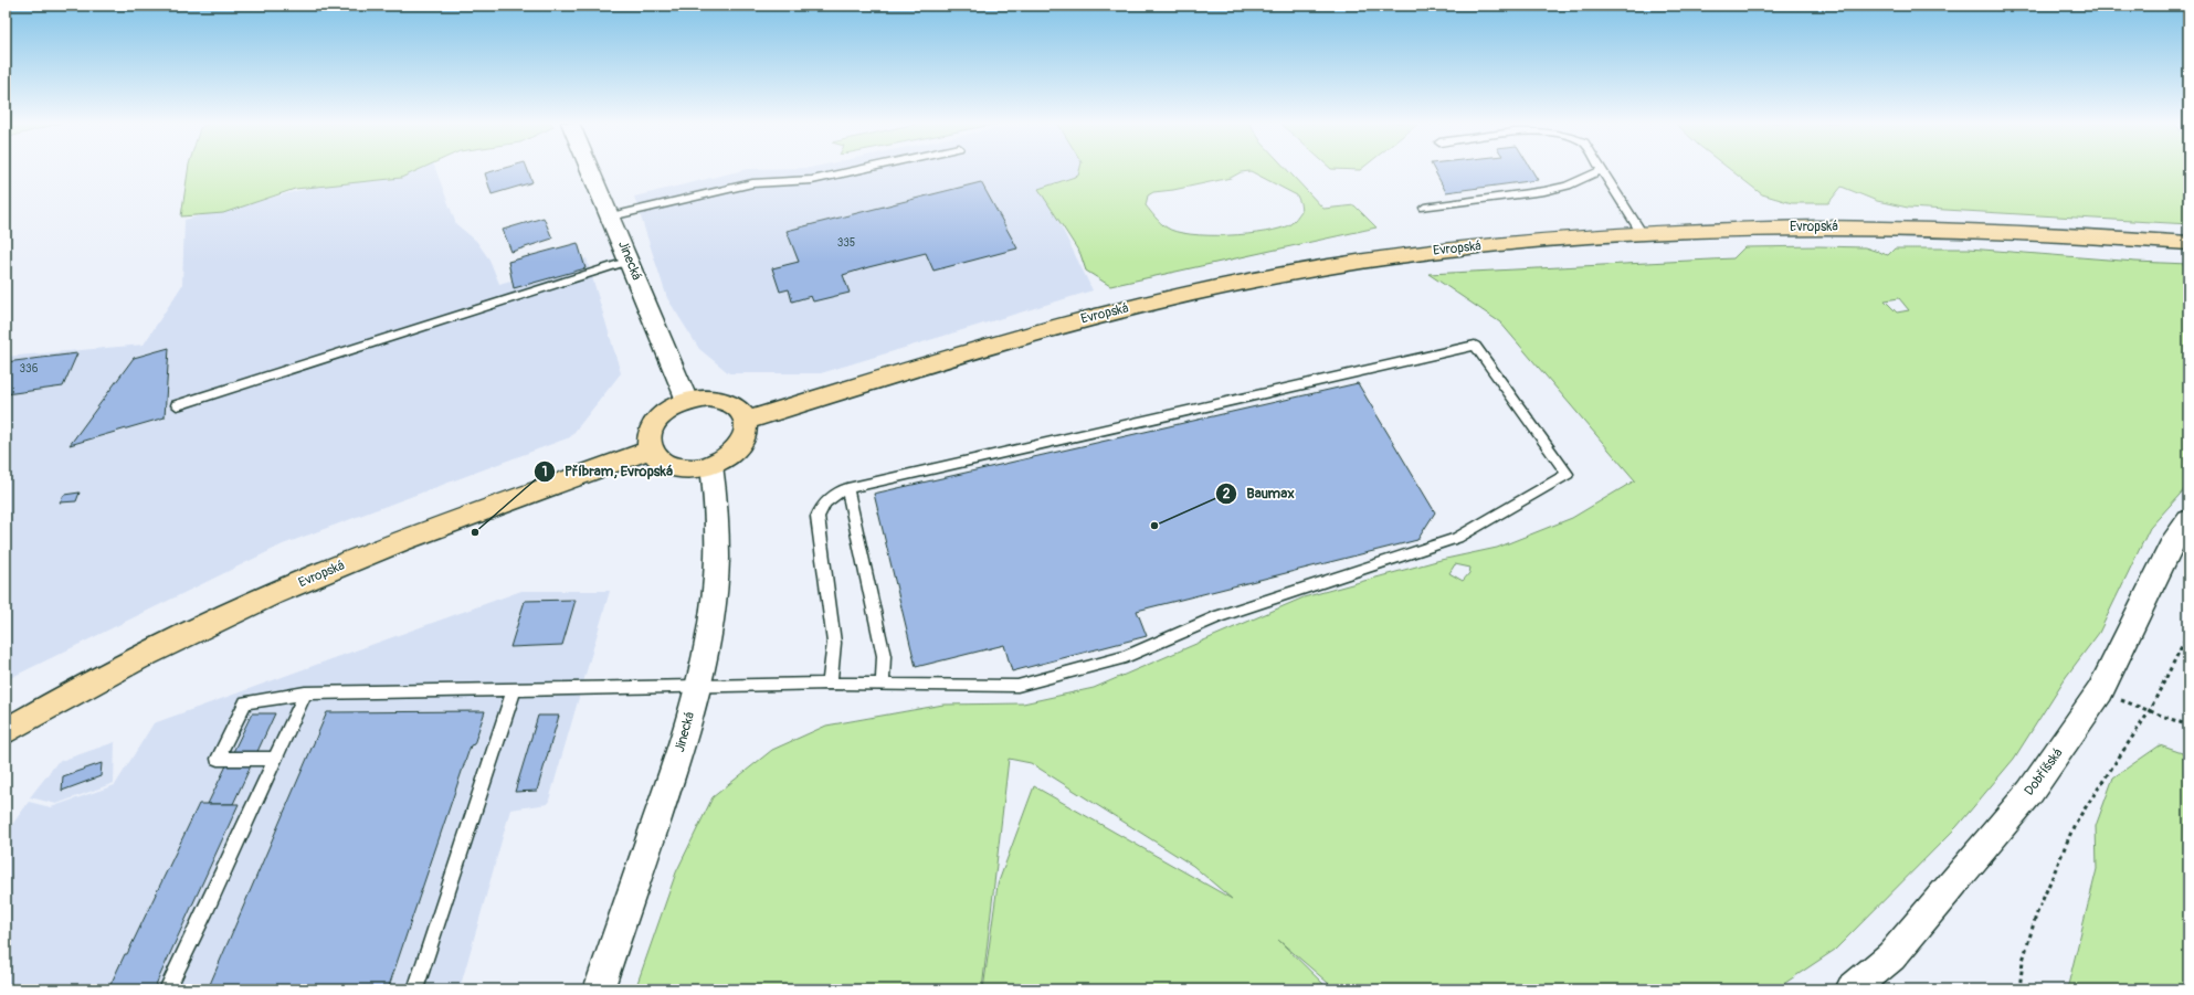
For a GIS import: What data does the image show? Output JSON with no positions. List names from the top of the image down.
{
  "streets": {
    "main road": ["Evropská"],
    "street": ["Jinecká", "Dobříšská"]
  },
  "crossings": [
    ["Evropská", "Jinecká"]
  ],
  "places": ["Baumax", "Příbram, Evropská"],
  "house_numbers": ["335", "336"]
}
